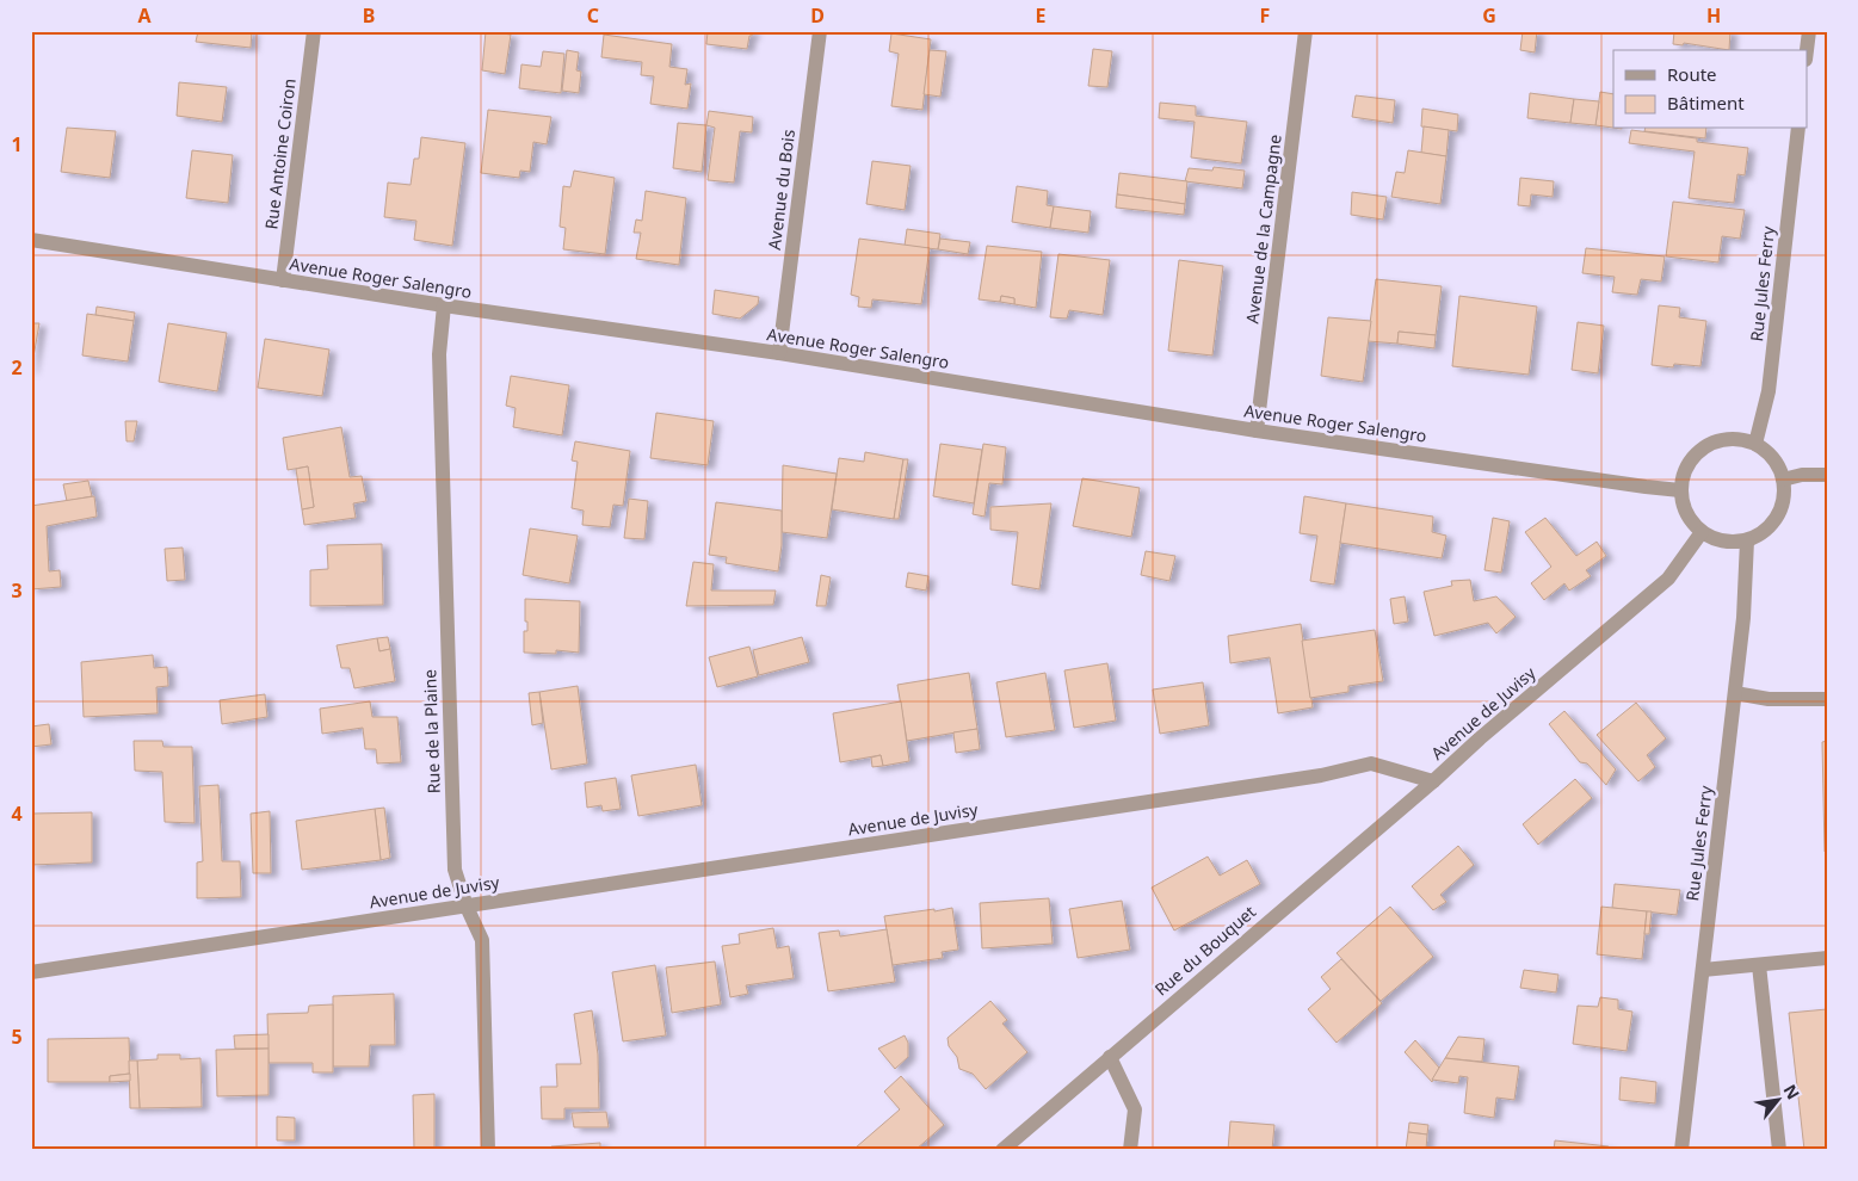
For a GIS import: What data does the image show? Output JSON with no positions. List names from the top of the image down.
{
  "streets": {
    "street": [
      "Rue Antoine Coiron",
      "Avenue du Bois",
      "Avenue de la Campagne",
      "Avenue Roger Salengro",
      "Rue Jules Ferry",
      "Avenue de Juvisy",
      "Rue de la Plaine",
      "Rue du Bouquet"
    ]
  },
  "crossings": [
    ["Rue Antoine Coiron", "Avenue Roger Salengro"],
    ["Avenue du Bois", "Avenue Roger Salengro"],
    ["Avenue de la Campagne", "Avenue Roger Salengro"],
    ["Avenue Roger Salengro", "Rue Jules Ferry"],
    ["Avenue Roger Salengro", "Avenue de Juvisy"],
    ["Avenue Roger Salengro", "Rue de la Plaine"],
    ["Rue Jules Ferry", "Avenue de Juvisy"],
    ["Avenue de Juvisy", "Rue de la Plaine"],
    ["Avenue de Juvisy", "Rue du Bouquet"]
  ],
  "legend": ["Route", "Bâtiment"],
  "north": "top right",
  "grid": {
    "columns": [
      "A",
      "B",
      "C",
      "D",
      "E",
      "F",
      "G",
      "H"
    ],
    "rows": [
      "1",
      "2",
      "3",
      "4",
      "5"
    ]
  }
}
